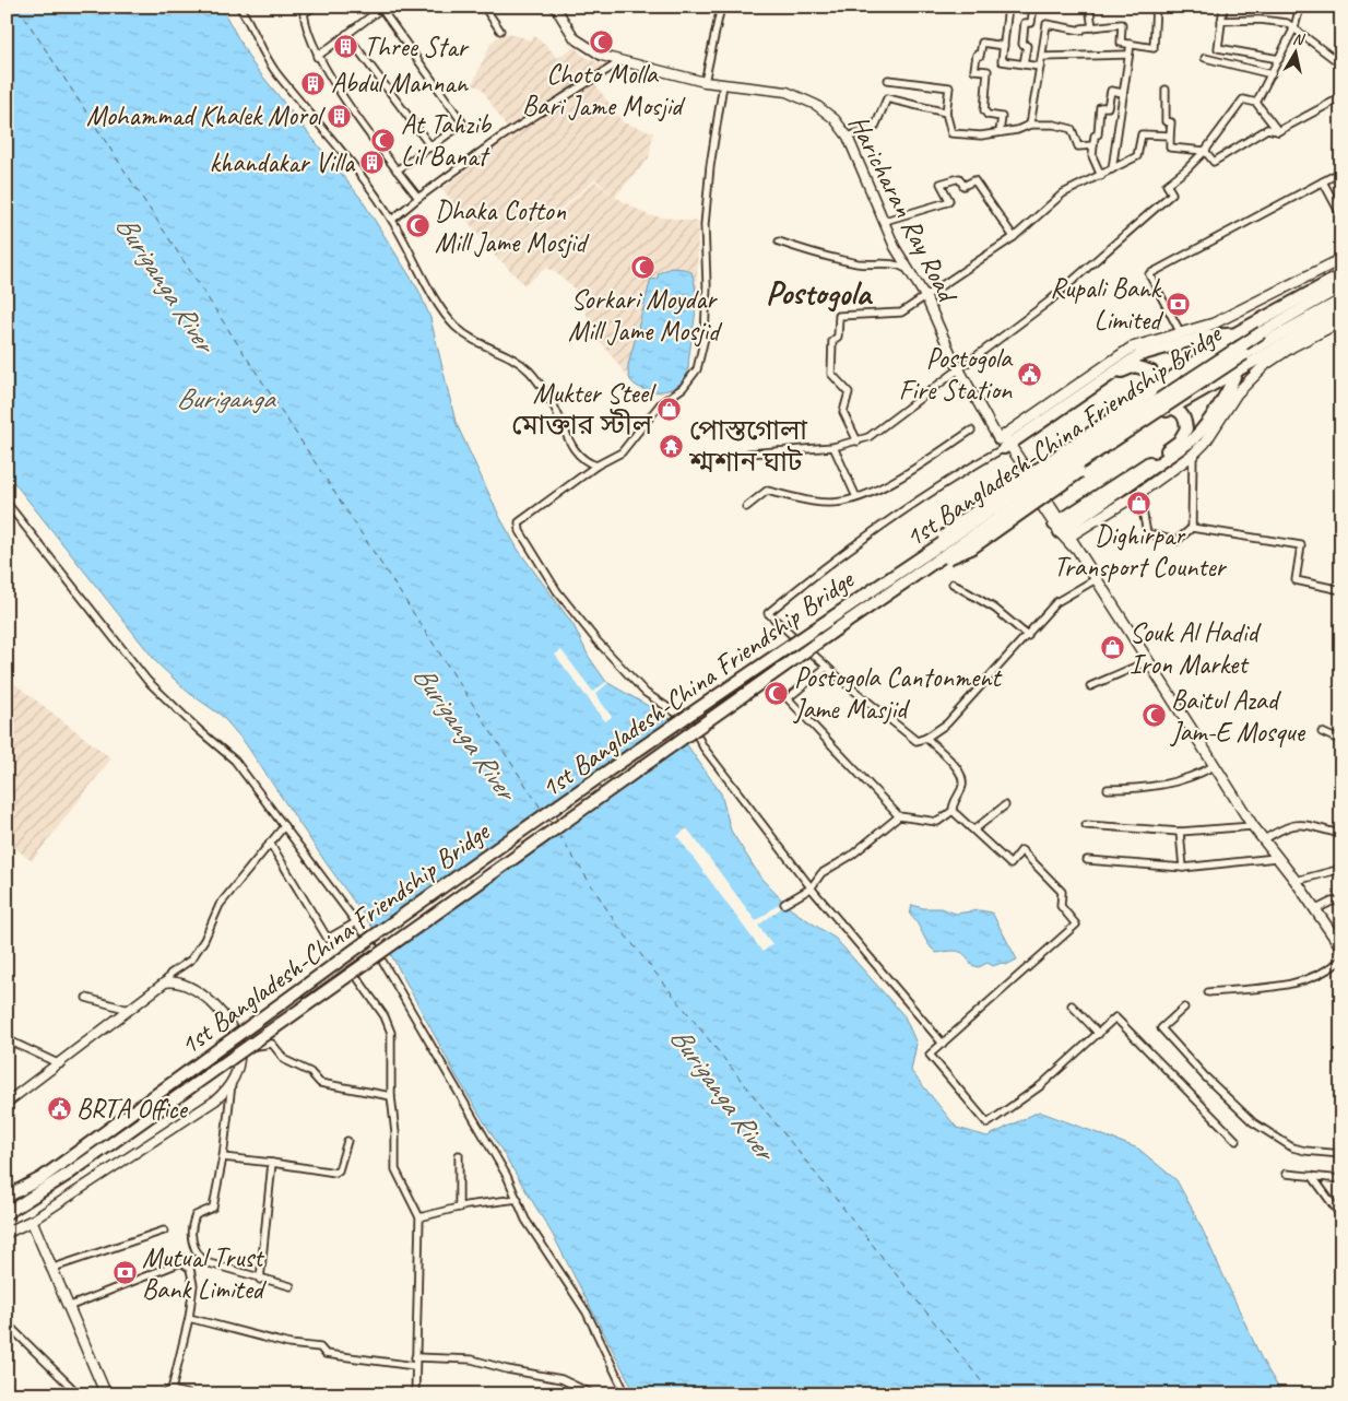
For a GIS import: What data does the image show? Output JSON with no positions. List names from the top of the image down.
{
  "streets": {
    "highway": ["1st Bangladesh-China Friendship Bridge"],
    "main road": ["Haricharan Ray Road"]
  },
  "districts": ["Postogola"],
  "water": ["Buriganga River", "Buriganga"],
  "places": {
    "mosque": [
      "Choto Molla Bari Jame Mosjid",
      "At Tahzib Lil Banat",
      "Dhaka Cotton Mill Jame Mosjid",
      "Sorkari Moydar Mill Jame Mosjid",
      "Postogola Cantonment Jame Masjid",
      "Baitul Azad Jam-E Mosque"
    ],
    "building": [
      "Three Star",
      "Abdul Mannan",
      "Mohammad Khalek Morol",
      "khandakar Villa"
    ],
    "bank": ["Rupali Bank Limited", "Mutual Trust Bank Limited"],
    "public building": ["Postogola Fire Station", "BRTA Office"],
    "shop": ["Mukter Steel মোক্তার স্টীল", "Dighirpar Transport Counter", "Souk Al Hadid Iron Market"],
    "temple": ["পোস্তগোলা শ্মশান ঘাট"]
  },
  "north": "top"
}
